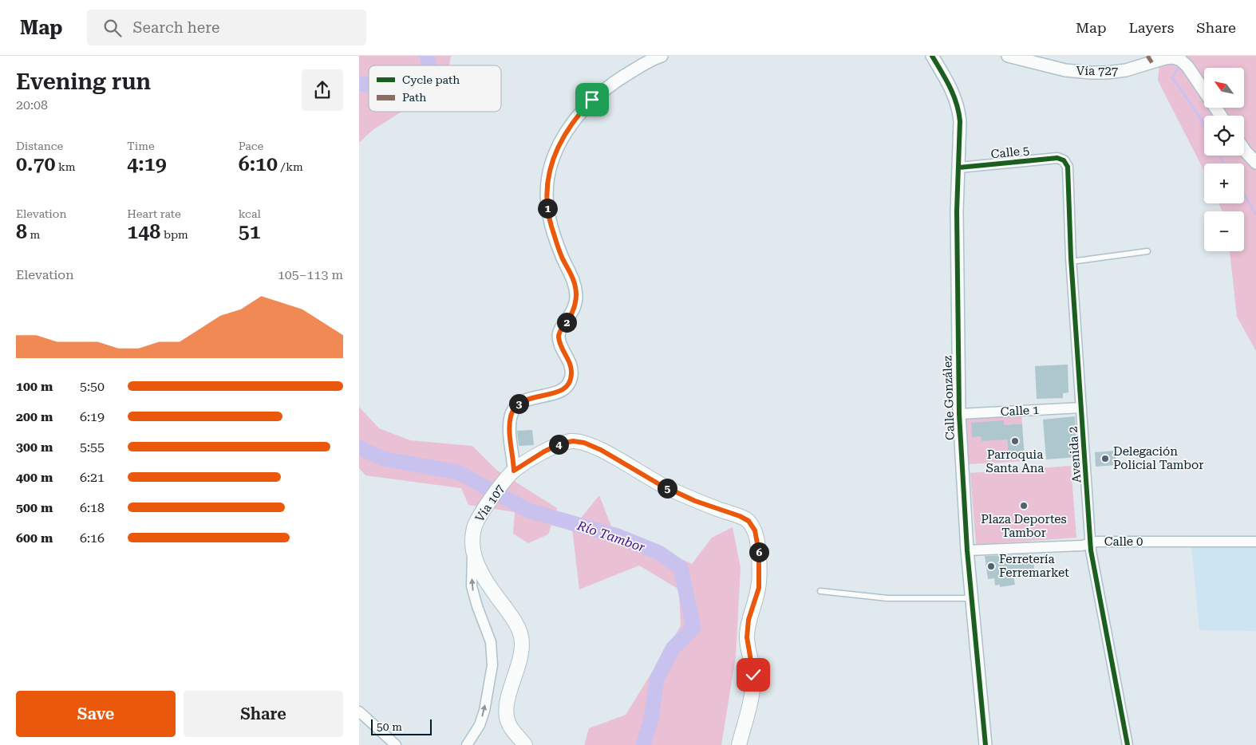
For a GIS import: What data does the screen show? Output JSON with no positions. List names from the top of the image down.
{
  "streets": {
    "main road": ["Vía 107"],
    "street": [
      "Vía 727",
      "Calle 5",
      "Calle González",
      "Calle 1",
      "Avenida 2",
      "Calle 0"
    ]
  },
  "crossings": [
    ["Calle 5", "Calle González"],
    ["Calle 5", "Avenida 2"],
    ["Calle González", "Calle 1"],
    ["Calle González", "Calle 0"],
    ["Calle 1", "Avenida 2"],
    ["Avenida 2", "Calle 0"]
  ],
  "water": ["Río Tambor"],
  "places": [
    "Parroquia Santa Ana",
    "Delegación Policial Tambor",
    "Plaza Deportes Tambor",
    "Ferretería Ferremarket"
  ],
  "legend": ["Cycle path", "Path"],
  "scale_bar": "50 m",
  "north": "top left",
  "page": {
    "header": "Map",
    "search": "Search here",
    "nav": ["Map", "Layers", "Share"],
    "heading": ["Evening run", "20:08"],
    "map_buttons": ["+", "−"],
    "stats": [
      ["Distance", "0.70 km"],
      ["Time", "4:19"],
      ["Pace", "6:10 /km"],
      ["Elevation", "8 m"],
      ["Heart rate", "148 bpm"],
      ["kcal", "51"]
    ],
    "pins": [
      "1",
      "2",
      "3",
      "4",
      "5",
      "6"
    ],
    "chart": ["Elevation", "105–113 m"],
    "list": [
      {
        "name": "100 m",
        "note": "5:50"
      },
      {
        "name": "200 m",
        "note": "6:19"
      },
      {
        "name": "300 m",
        "note": "5:55"
      },
      {
        "name": "400 m",
        "note": "6:21"
      },
      {
        "name": "500 m",
        "note": "6:18"
      },
      {
        "name": "600 m",
        "note": "6:16"
      }
    ],
    "buttons": ["Save", "Share"],
    "scale": "50 m"
  }
}
